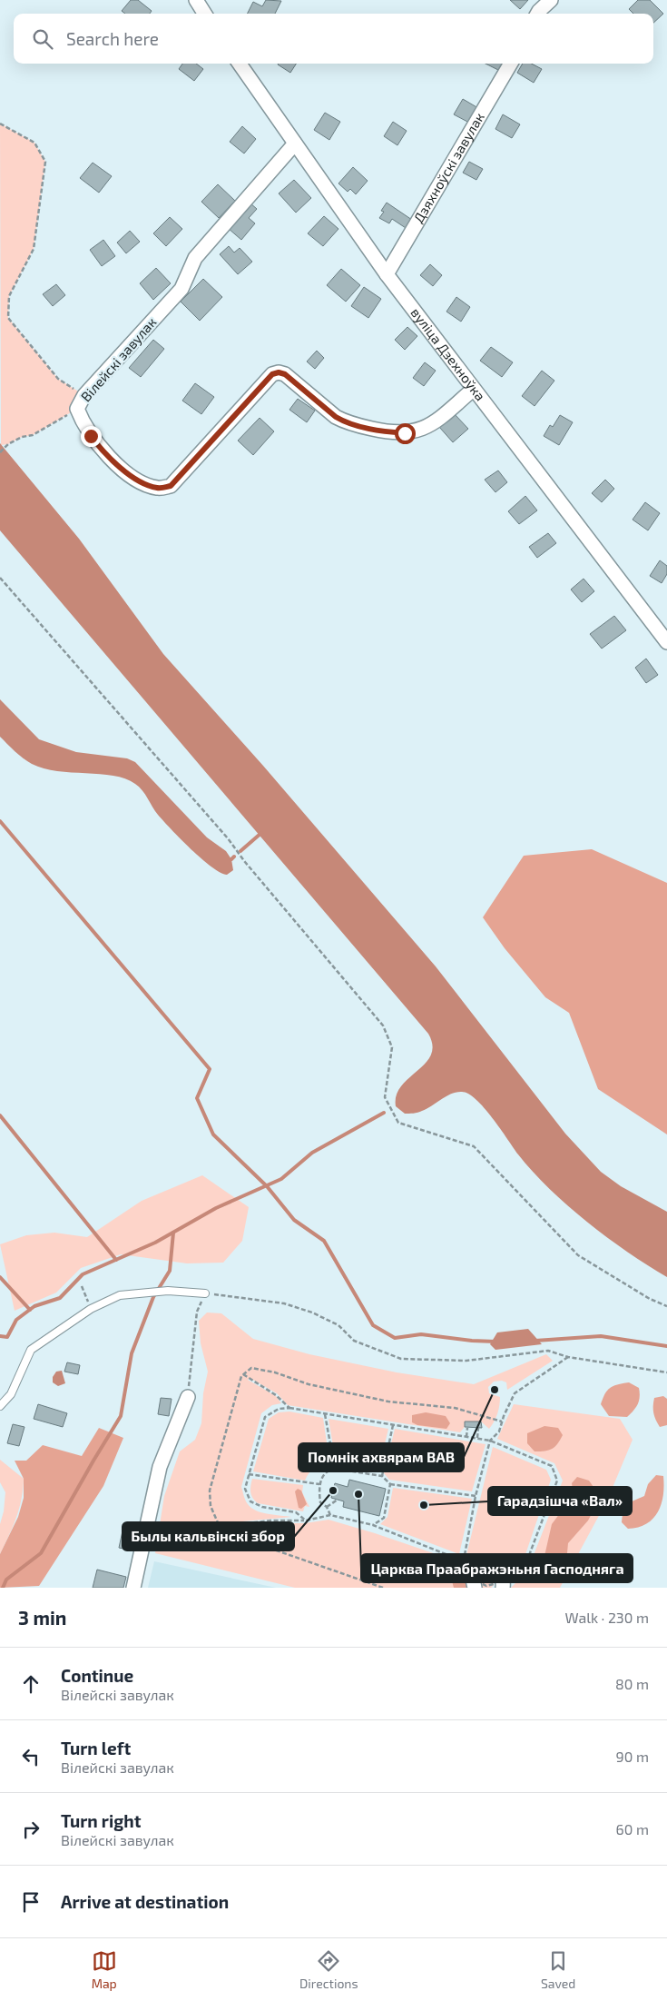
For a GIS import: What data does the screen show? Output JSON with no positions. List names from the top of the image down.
{
  "streets": {
    "street": ["Дзяхноўскі завулак", "вуліца Дзехноўка", "Вілейскі завулак"]
  },
  "crossings": [
    ["Дзяхноўскі завулак", "вуліца Дзехноўка"],
    ["вуліца Дзехноўка", "Вілейскі завулак"]
  ],
  "places": [
    "Помнік ахвярам ВАВ",
    "Былы кальвінскі збор",
    "Царква Праабражэньня Гасподняга",
    "Гарадзішча «Вал»"
  ],
  "page": {
    "search": "Search here",
    "heading": ["3 min", "Walk · 230 m"],
    "list": [
      ["Continue", "Вілейскі завулак", "80 m"],
      ["Turn left", "Вілейскі завулак", "90 m"],
      ["Turn right", "Вілейскі завулак", "60 m"],
      "Arrive at destination"
    ],
    "nav": ["Map", "Directions", "Saved"]
  }
}
